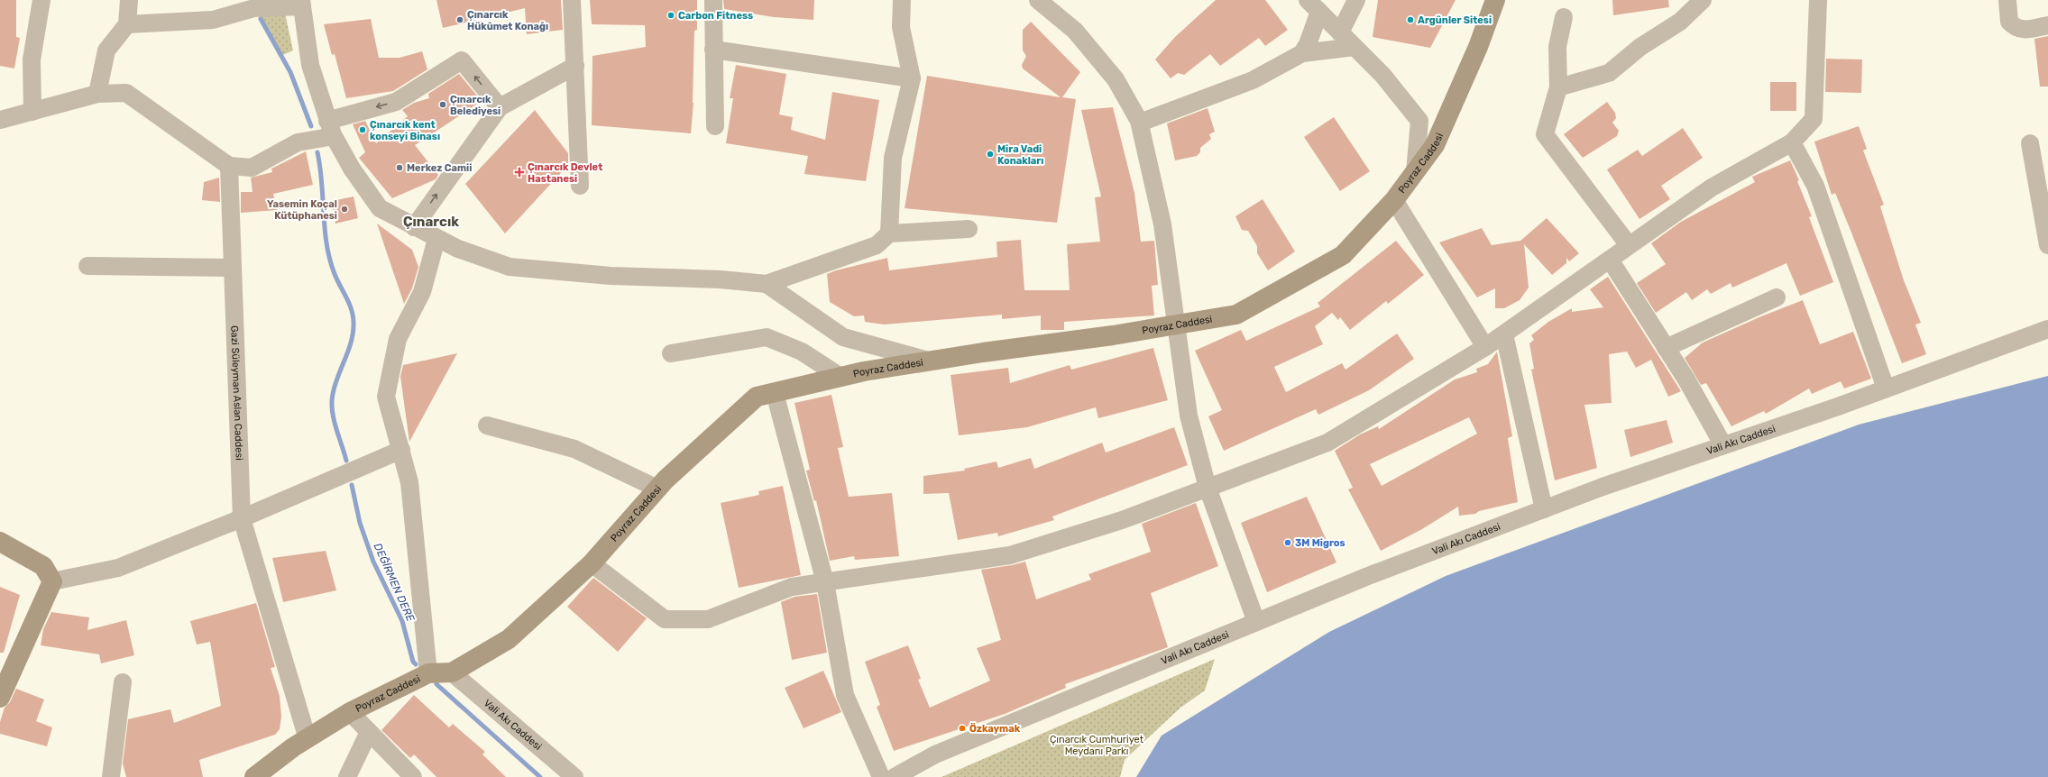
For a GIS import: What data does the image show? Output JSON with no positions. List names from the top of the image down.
{
  "streets": {
    "street": ["Poyraz Caddesi", "Gazi Süleyman Aslan Caddesi", "Vali Akı Caddesi"]
  },
  "crossings": [
    ["Poyraz Caddesi", "Gazi Süleyman Aslan Caddesi"],
    ["Poyraz Caddesi", "Vali Akı Caddesi"]
  ],
  "districts": ["Çınarcık"],
  "water": ["DEĞİRMEN DERE"],
  "parks": ["Çınarcık Cumhuriyet Meydanı Parkı"],
  "places": {
    "other": [
      "Carbon Fitness",
      "Çınarcık Hükûmet Konağı",
      "Argünler Sitesi",
      "Çınarcık Belediyesi",
      "Çınarcık kent konseyi Binası",
      "Mira Vadi Konakları",
      "Merkez Camii",
      "Yasemin Koçal Kütüphanesi",
      "3M Migros",
      "Özkaymak"
    ],
    "health": ["Çınarcık Devlet Hastanesi"]
  }
}
